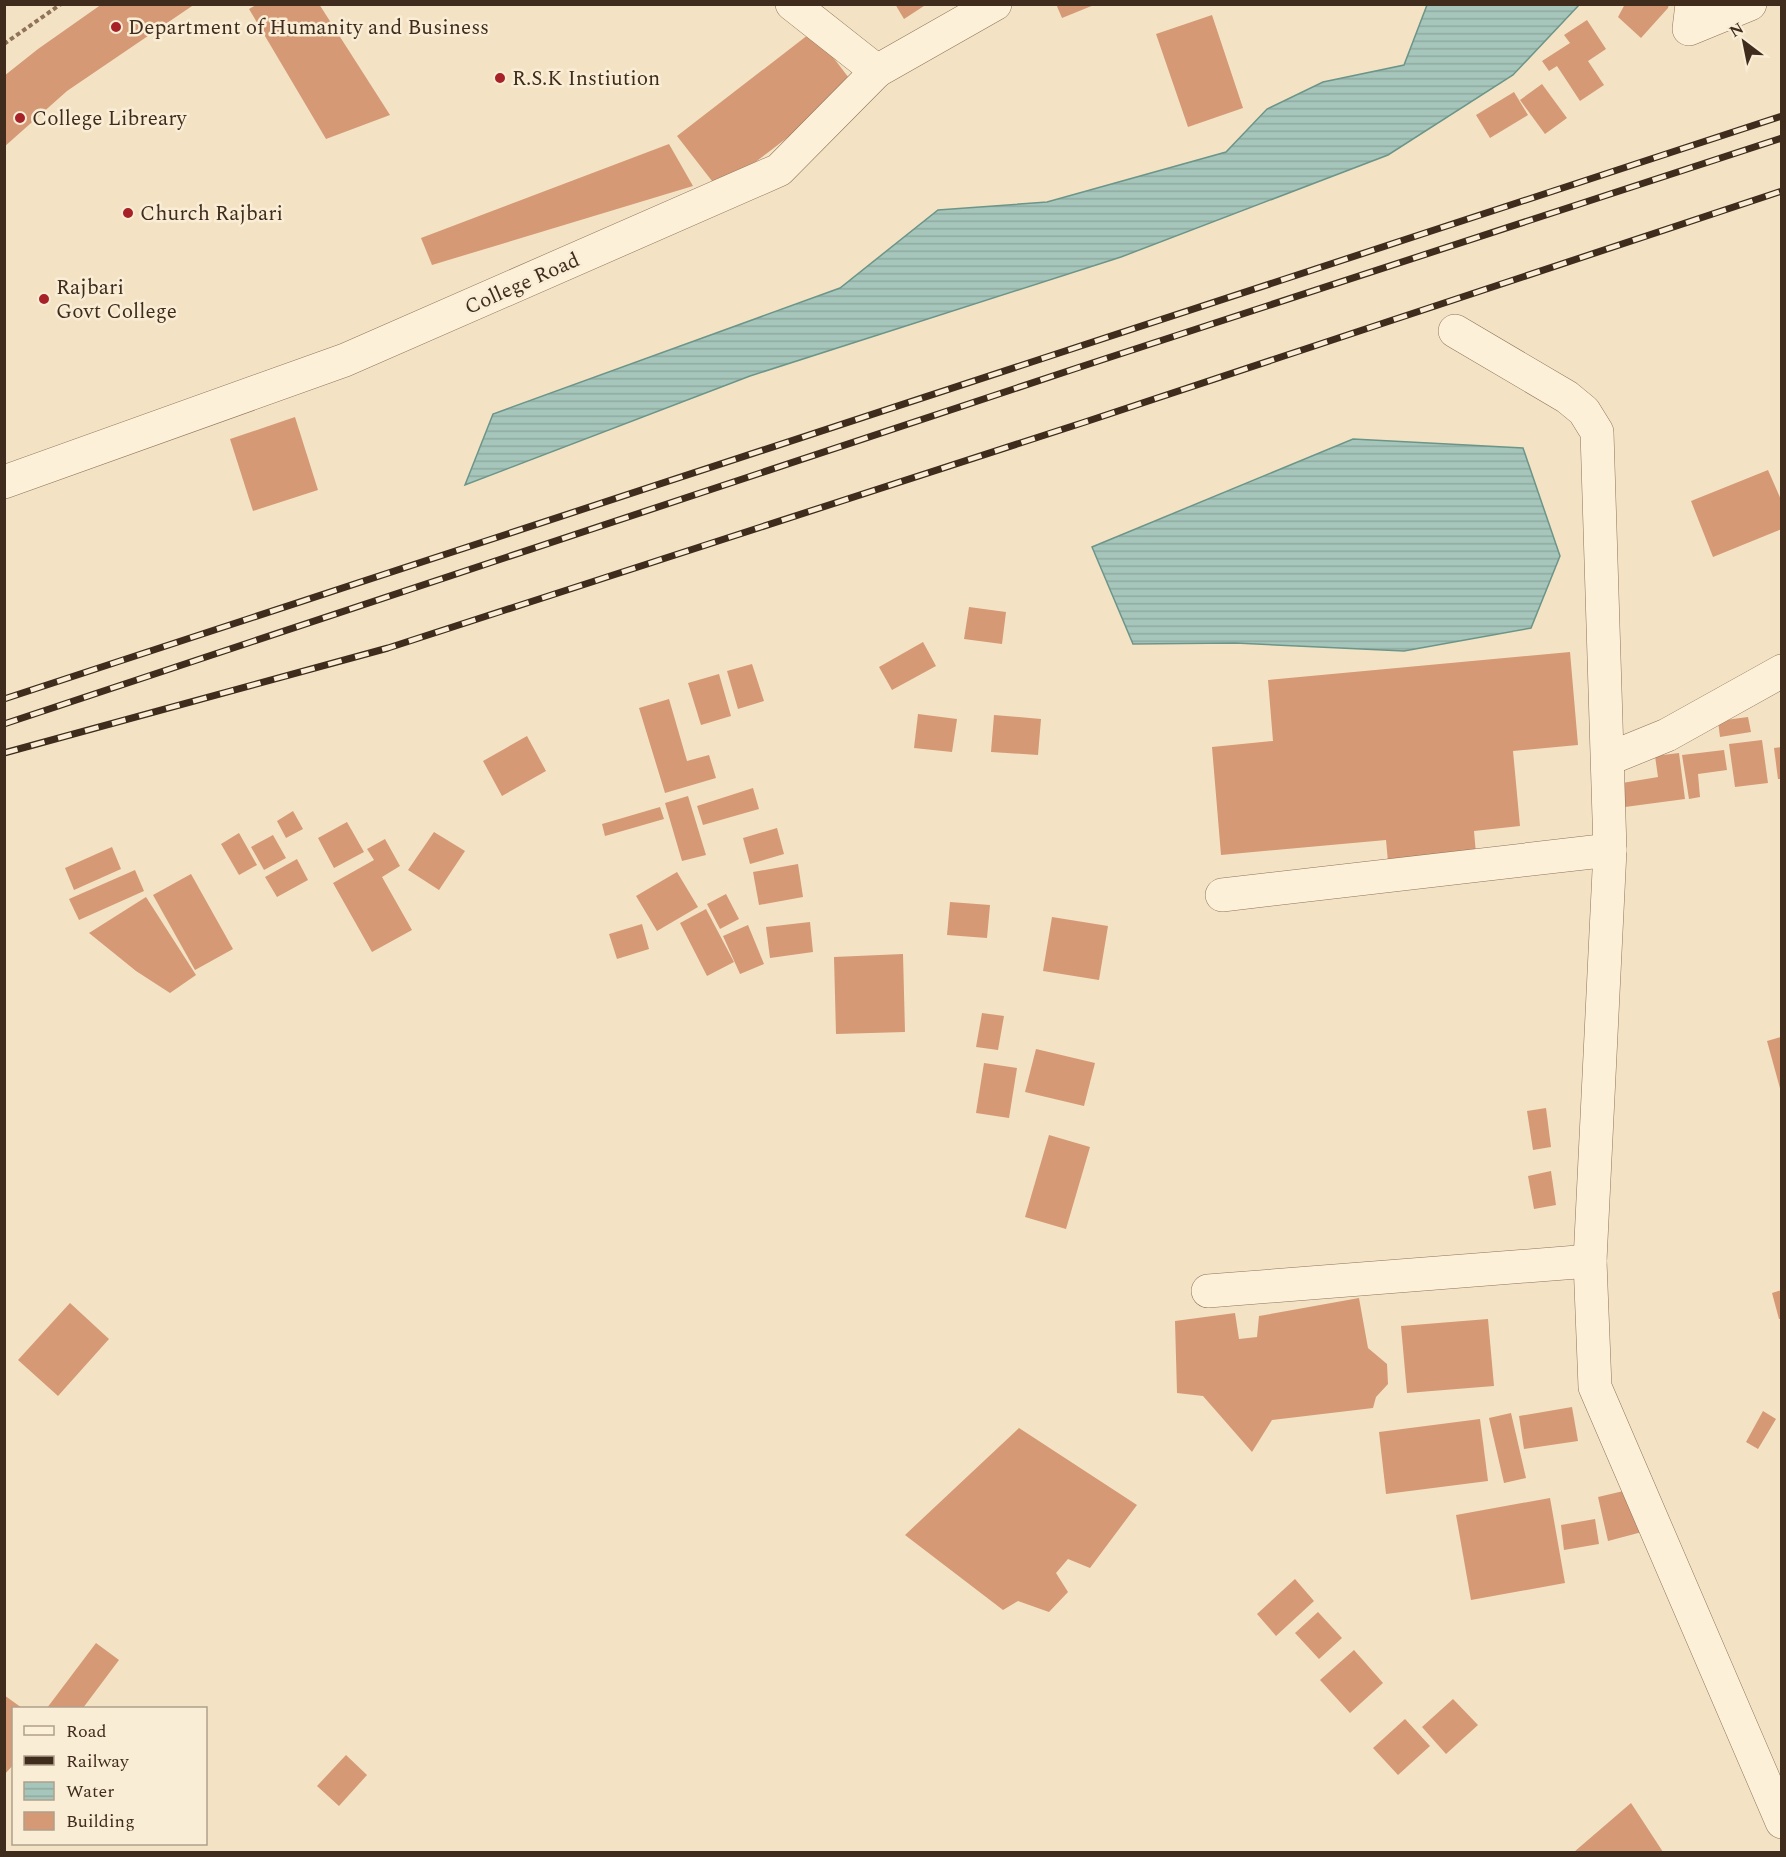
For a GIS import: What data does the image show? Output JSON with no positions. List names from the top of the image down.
{
  "streets": {
    "street": ["College Road"]
  },
  "places": [
    "Department of Humanity and Business",
    "R.S.K Instiution",
    "College Libreary",
    "Church Rajbari",
    "Rajbari Govt College"
  ],
  "legend": [
    "Road",
    "Railway",
    "Water",
    "Building"
  ],
  "north": "top left"
}
